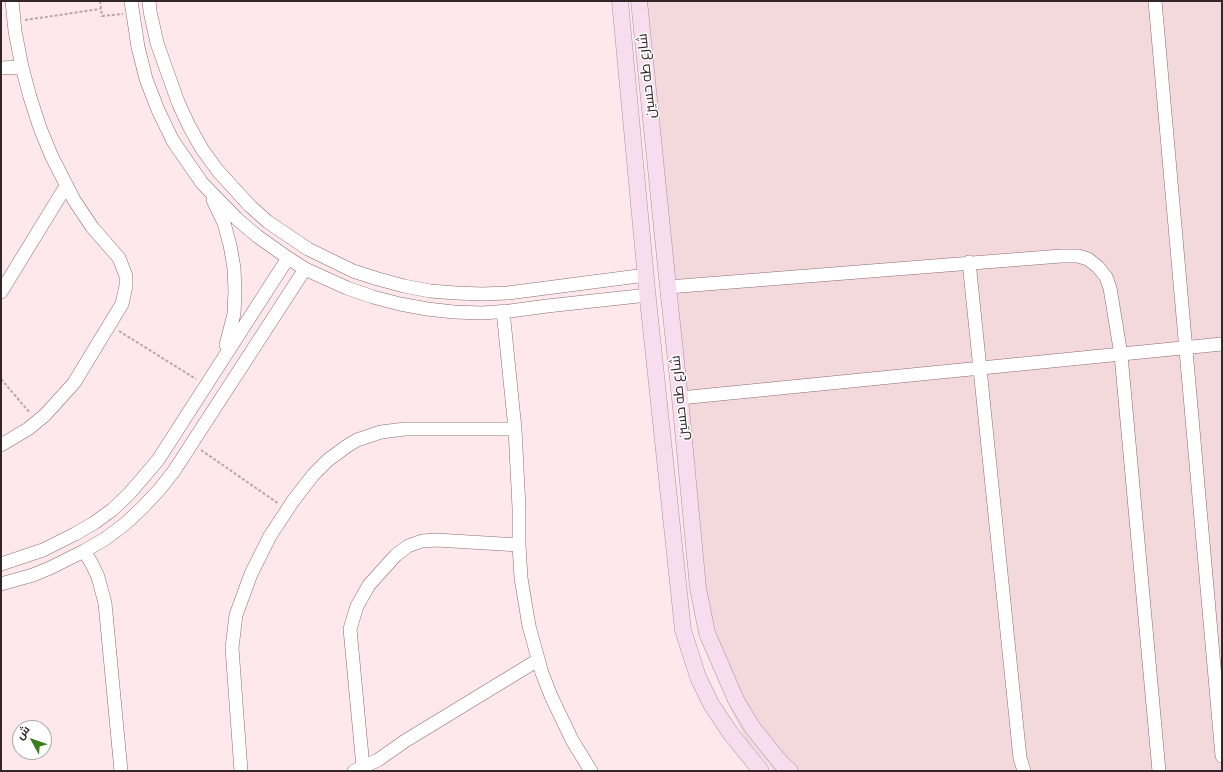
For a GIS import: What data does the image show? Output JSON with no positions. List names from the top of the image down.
{
  "streets": {
    "main road": ["شارع طه حسين"]
  },
  "north": "top left"
}
